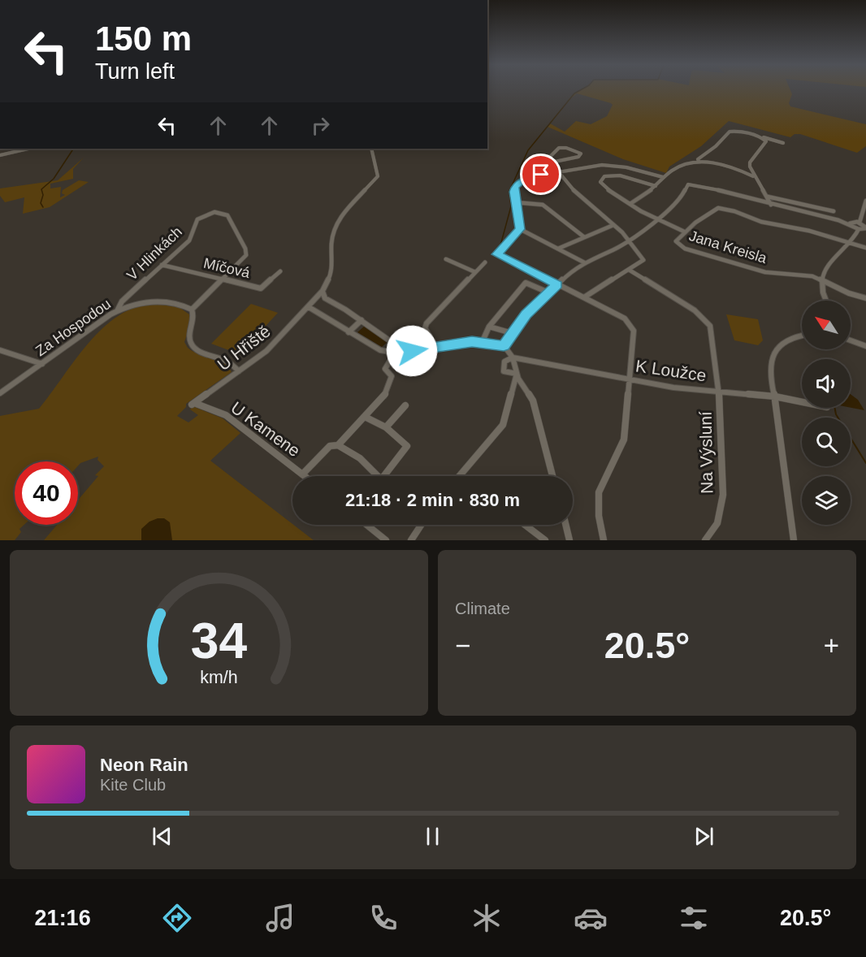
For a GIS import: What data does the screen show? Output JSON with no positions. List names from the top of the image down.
{
  "streets": {
    "street": [
      "Jana Kreisla",
      "V Hlinkách",
      "Míčová",
      "Za Hospodou",
      "U Hřiště",
      "K Loužce",
      "U Kamene",
      "Na Výsluní"
    ]
  },
  "crossings": [
    ["V Hlinkách", "Míčová"],
    ["V Hlinkách", "Za Hospodou"],
    ["U Hřiště", "U Kamene"],
    ["K Loužce", "Na Výsluní"]
  ],
  "north": "top left",
  "page": {
    "turn": ["150 m", "Turn left"],
    "limit": "40",
    "trip": "21:18 · 2 min · 830 m",
    "tile": "Climate",
    "heat": ["−", "20.5°", "+"],
    "song": ["Neon Rain", "Kite Club"],
    "tabs": ["21:16", "20.5°"],
    "gauge": ["34", "km/h"]
  }
}
